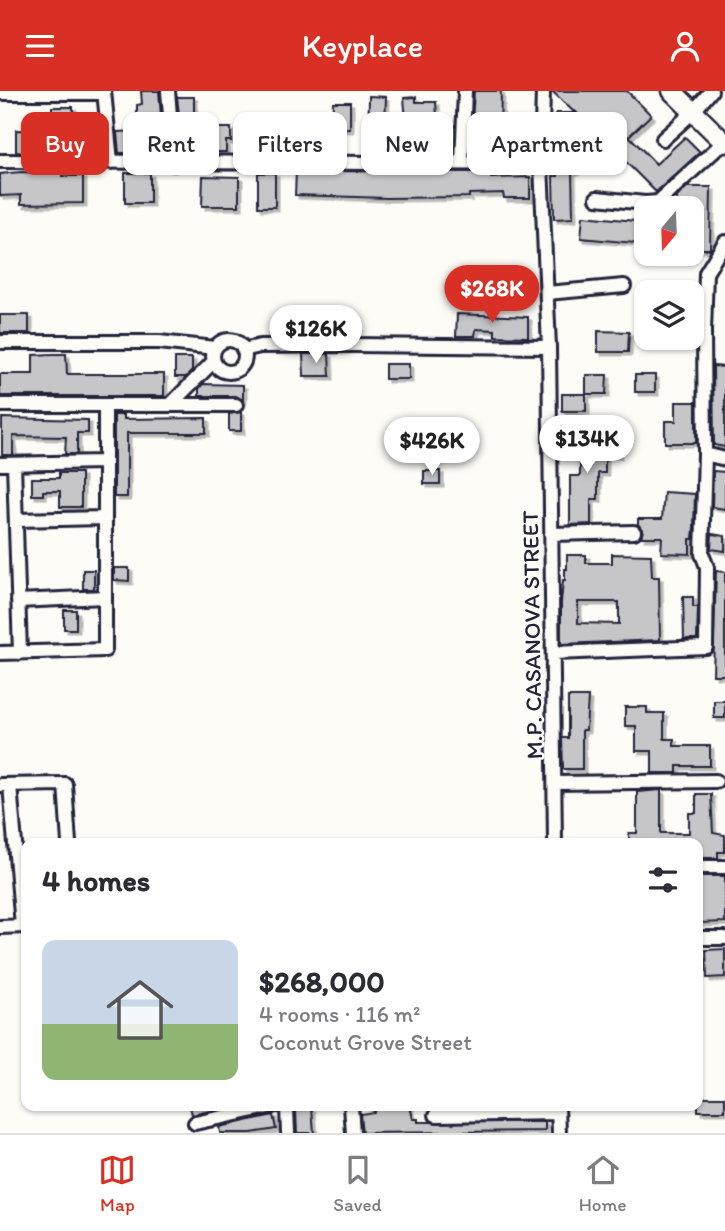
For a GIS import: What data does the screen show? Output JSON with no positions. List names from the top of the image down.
{
  "streets": {
    "street": ["M.P. CASANOVA STREET"]
  },
  "north": "bottom",
  "page": {
    "header": "Keyplace",
    "chip": [
      "Buy",
      "Rent",
      "Filters",
      "New",
      "Apartment"
    ],
    "price": [
      "$268K",
      "$126K",
      "$134K",
      "$426K"
    ],
    "heading": "4 homes",
    "list": [
      {
        "name": "$268,000",
        "note": "4 rooms · 116 m² · Coconut Grove Street"
      }
    ],
    "tabs": ["Map", "Saved", "Home"]
  }
}
